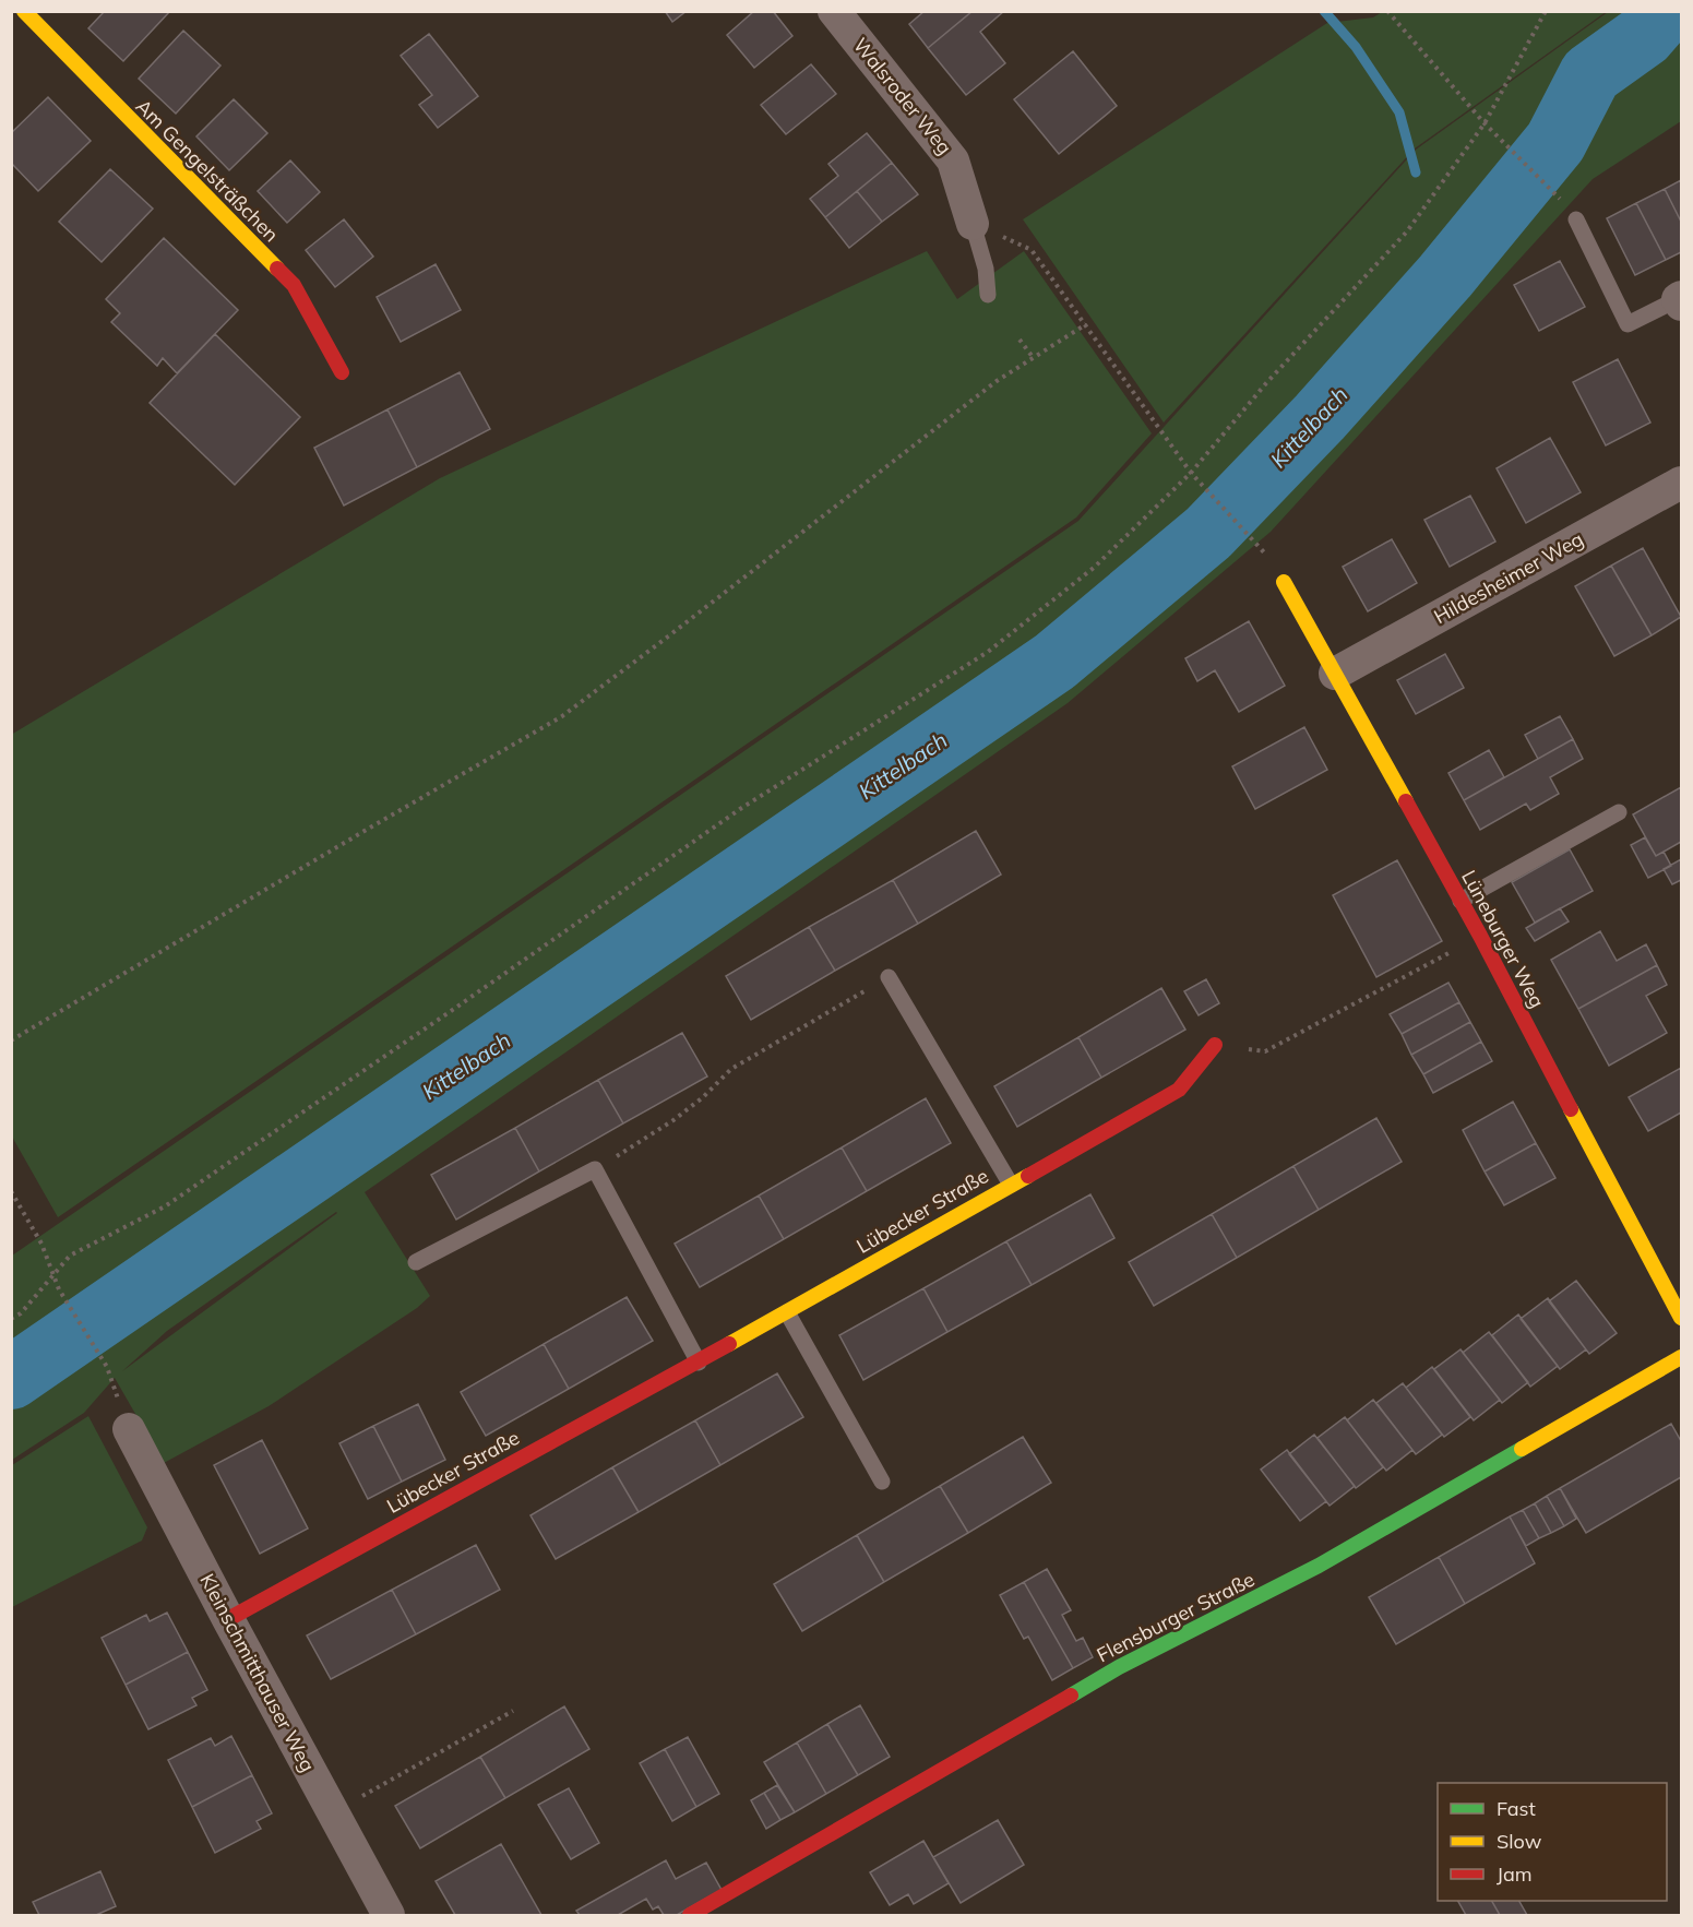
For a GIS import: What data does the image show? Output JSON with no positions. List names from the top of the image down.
{
  "streets": {
    "street": [
      "Walsroder Weg",
      "Am Gengelsträßchen",
      "Hildesheimer Weg",
      "Lüneburger Weg",
      "Lübecker Straße",
      "Flensburger Straße",
      "Kleinschmitthauser Weg"
    ]
  },
  "crossings": [
    ["Hildesheimer Weg", "Lüneburger Weg"],
    ["Lübecker Straße", "Kleinschmitthauser Weg"]
  ],
  "water": ["Kittelbach"],
  "legend": ["Fast", "Slow", "Jam"]
}
